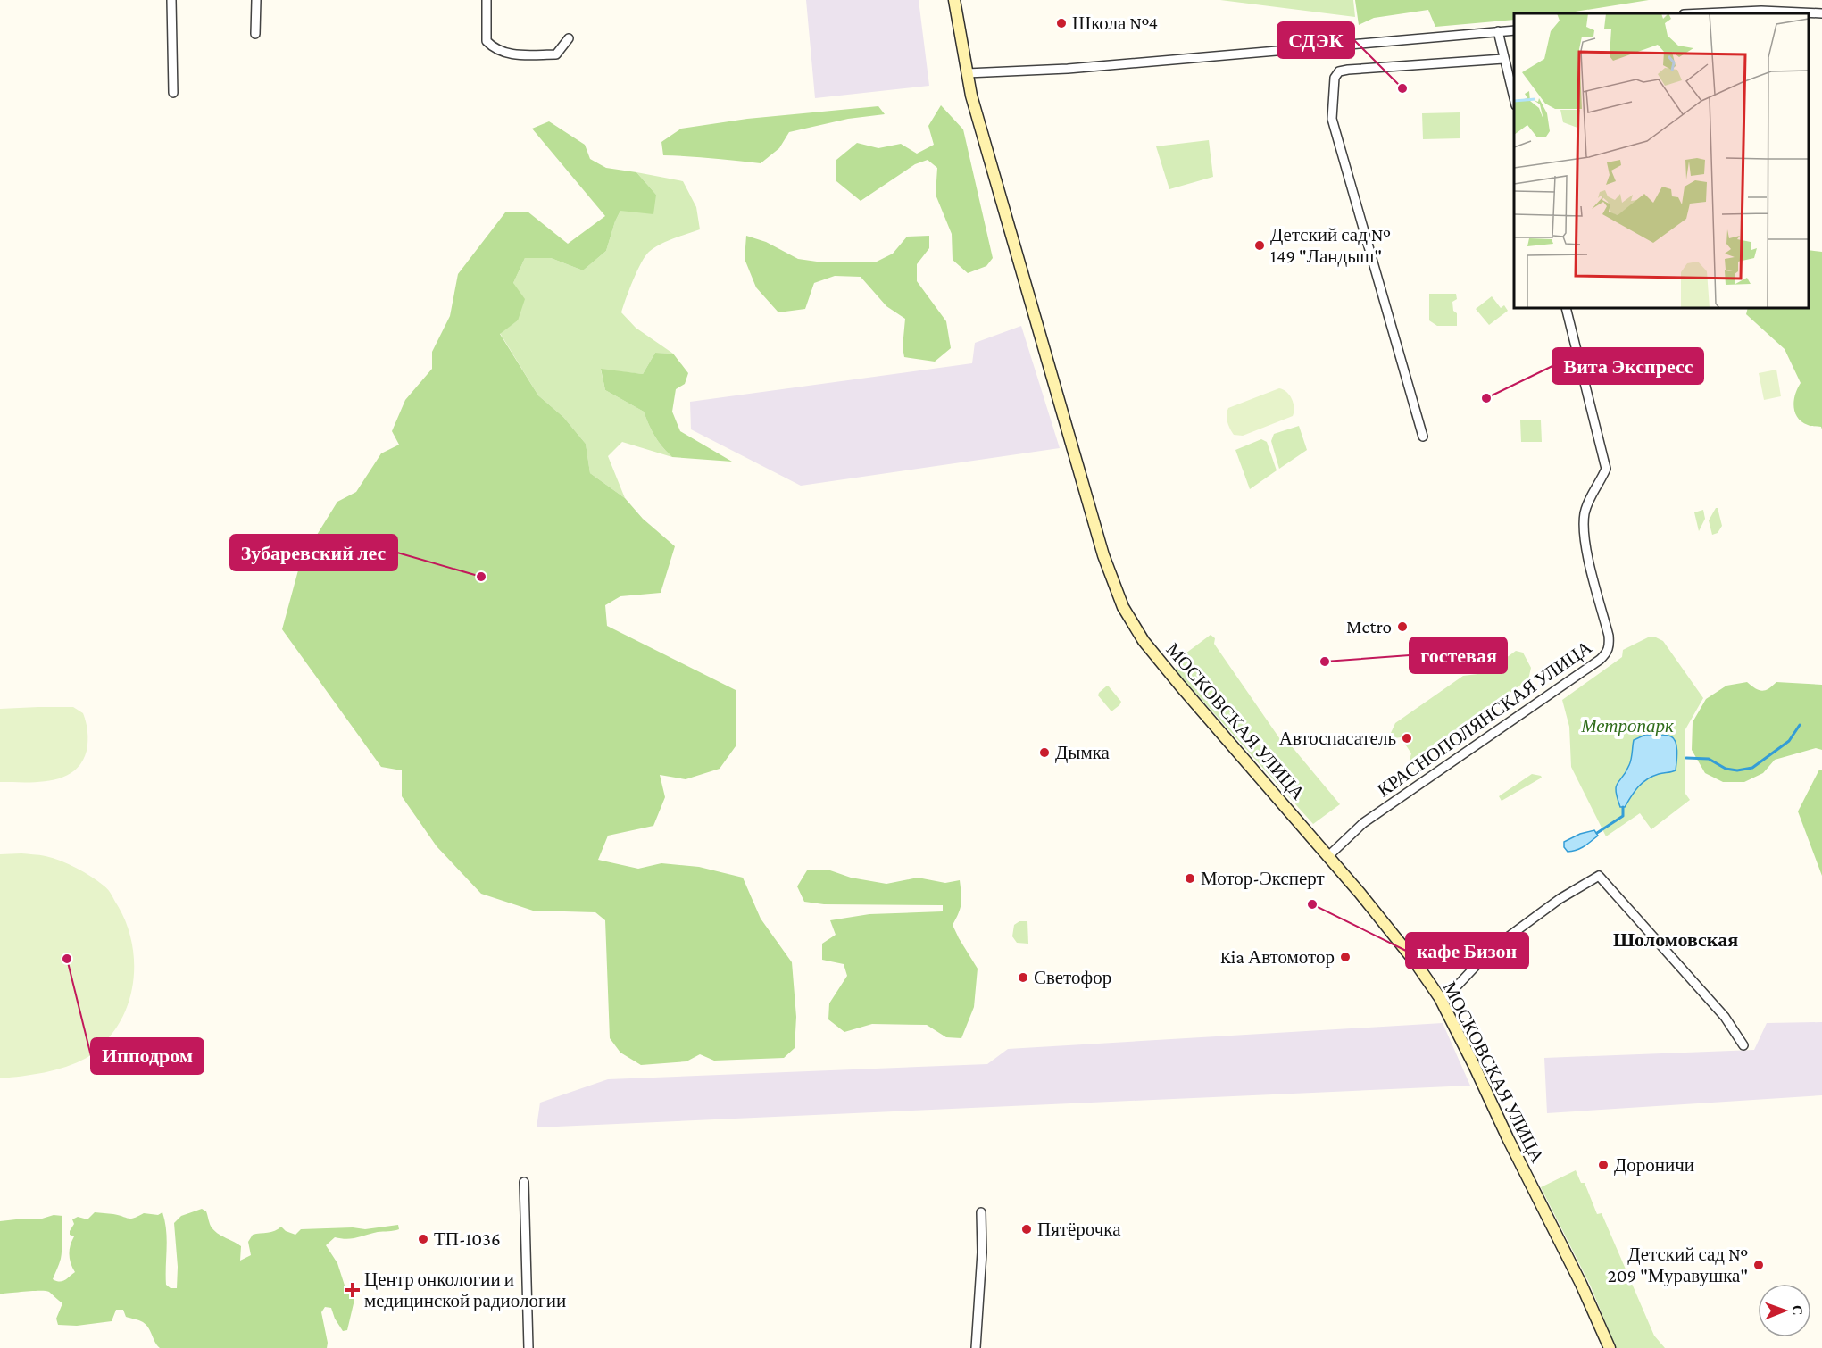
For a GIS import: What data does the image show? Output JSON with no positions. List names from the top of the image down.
{
  "streets": {
    "main road": ["МОСКОВСКАЯ УЛИЦА"],
    "street": ["КРАСНОПОЛЯНСКАЯ УЛИЦА"]
  },
  "crossings": [
    ["КРАСНОПОЛЯНСКАЯ УЛИЦА", "МОСКОВСКАЯ УЛИЦА"]
  ],
  "districts": ["Шоломовская"],
  "parks": ["Метропарк"],
  "places": {
    "other": [
      "Школа №4",
      "СДЭК",
      "Детский сад № 149 \"Ландыш\"",
      "Вита Экспресс",
      "Зубаревский лес",
      "Metro",
      "гостевая",
      "Автоспасатель",
      "Дымка",
      "Мотор-Эксперт",
      "кафе Бизон",
      "Kia Автомотор",
      "Ипподром",
      "Светофор",
      "Дороничи",
      "Пятёрочка",
      "ТП-1036",
      "Детский сад № 209 \"Муравушка\""
    ],
    "health": ["Центр онкологии и медицинской радиологии"]
  },
  "north": "right"
}
